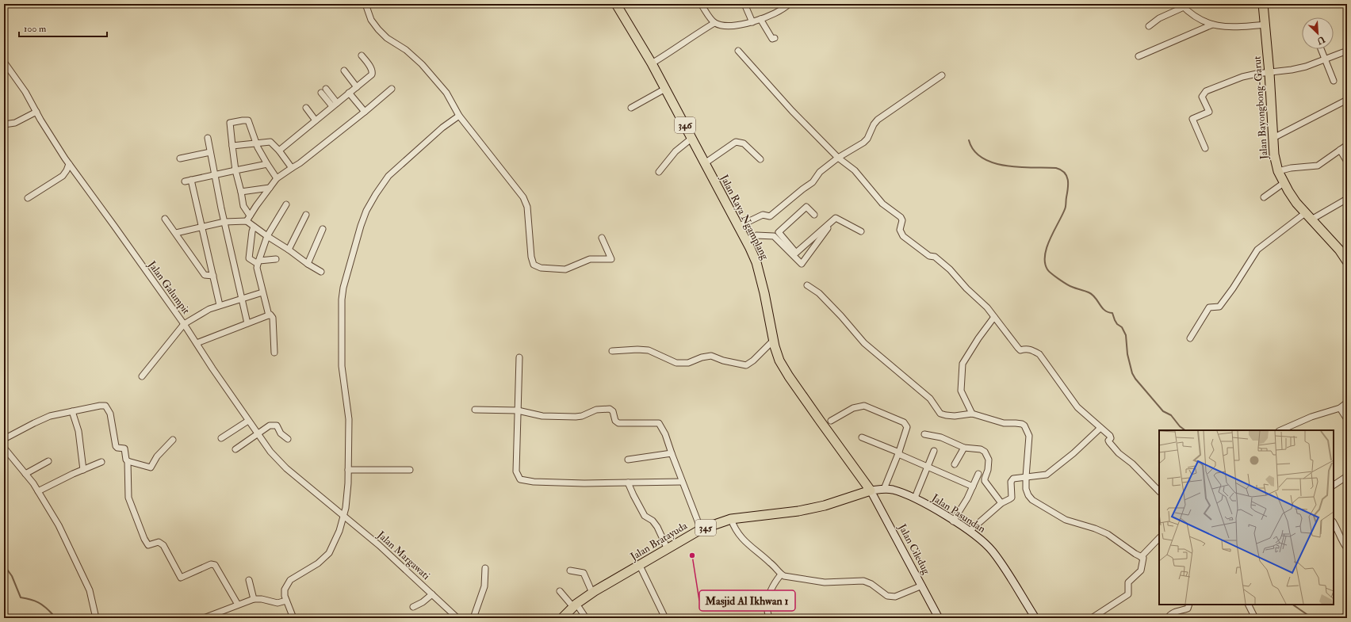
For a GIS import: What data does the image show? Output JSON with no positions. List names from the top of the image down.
{
  "streets": {
    "main road": [
      "Jalan Bayongbong-Garut",
      "346",
      "Jalan Raya Ngamplang",
      "345",
      "Jalan Bratayuda"
    ],
    "street": [
      "Jalan Galumpit",
      "Jalan Pasundan",
      "Jalan Ciledug",
      "Jalan Margawati"
    ]
  },
  "crossings": [
    ["Jalan Raya Ngamplang", "Jalan Pasundan"],
    ["Jalan Raya Ngamplang", "Jalan Bratayuda"],
    ["Jalan Raya Ngamplang", "Jalan Ciledug"],
    ["Jalan Galumpit", "Jalan Margawati"],
    ["Jalan Pasundan", "Jalan Bratayuda"],
    ["Jalan Pasundan", "Jalan Ciledug"],
    ["Jalan Bratayuda", "Jalan Ciledug"]
  ],
  "places": ["Masjid Al Ikhwan 1"],
  "scale_bar": "100 m",
  "north": "bottom right"
}
